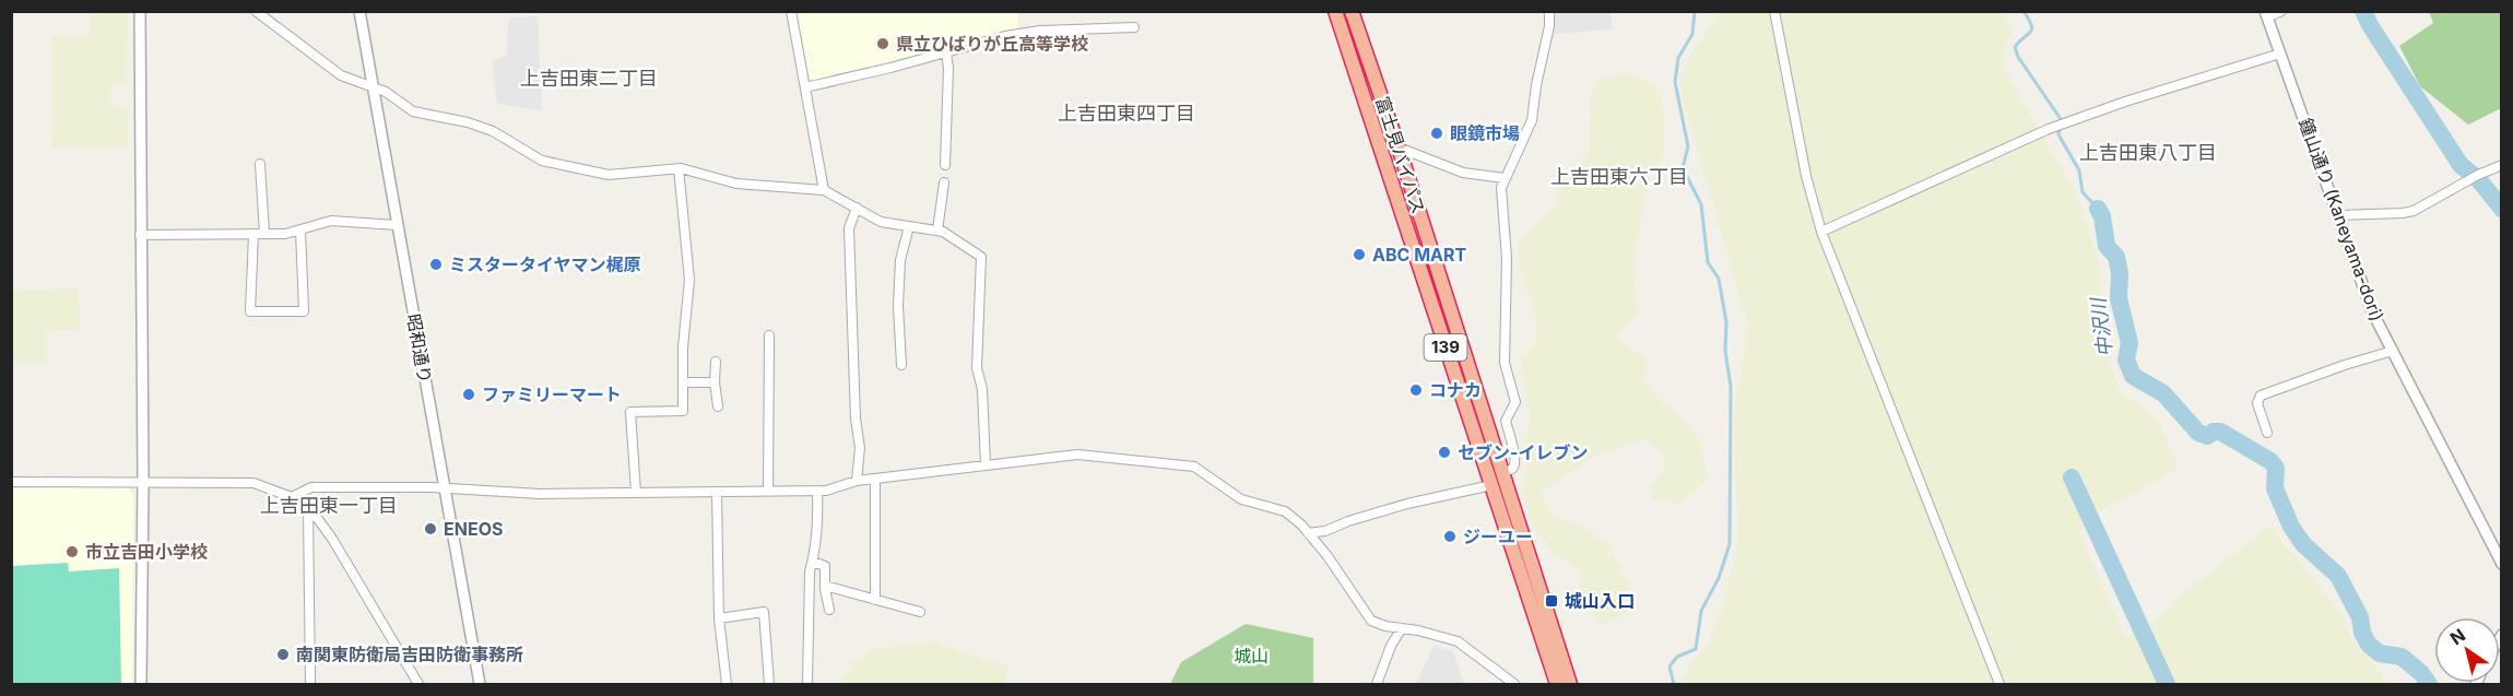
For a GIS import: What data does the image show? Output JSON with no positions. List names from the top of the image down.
{
  "streets": {
    "highway": ["富士見バイパス", "139"],
    "street": ["鐘山通り (Kaneyama-dori)", "昭和通り"]
  },
  "districts": [
    "上吉田東二丁目",
    "上吉田東四丁目",
    "上吉田東八丁目",
    "上吉田東六丁目",
    "上吉田東一丁目"
  ],
  "water": ["中沢川"],
  "parks": ["城山"],
  "places": {
    "other": [
      "県立ひばりが丘高等学校",
      "眼鏡市場",
      "ABC MART",
      "ミスタータイヤマン梶原",
      "コナカ",
      "ファミリーマート",
      "セブン-イレブン",
      "ENEOS",
      "ジーユー",
      "市立吉田小学校",
      "南関東防衛局吉田防衛事務所"
    ],
    "transit": ["城山入口"]
  },
  "north": "top left"
}
